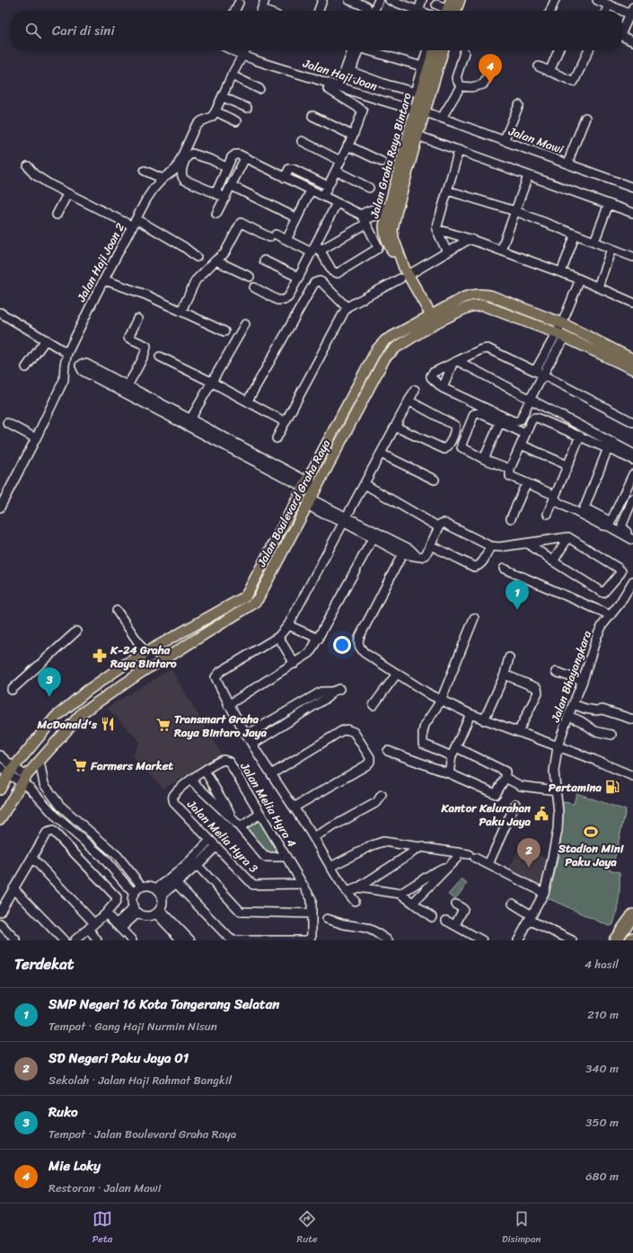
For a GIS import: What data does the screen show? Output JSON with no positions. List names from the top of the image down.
{
  "streets": {
    "main road": ["Jalan Graha Raya Bintaro", "Jalan Boulevard Graha Raya"],
    "street": [
      "Jalan Haji Joan",
      "Jalan Mawi",
      "Jalan Haji Joan 2",
      "Jalan Bhayangkara",
      "Jalan Melia Hyra 4",
      "Jalan Melia Hyra 3"
    ]
  },
  "crossings": [
    ["Jalan Haji Joan", "Jalan Mawi"],
    ["Jalan Haji Joan", "Jalan Graha Raya Bintaro"],
    ["Jalan Haji Joan", "Jalan Haji Joan 2"],
    ["Jalan Mawi", "Jalan Graha Raya Bintaro"],
    ["Jalan Graha Raya Bintaro", "Jalan Boulevard Graha Raya"],
    ["Jalan Melia Hyra 4", "Jalan Melia Hyra 3"]
  ],
  "places": {
    "pharmacy": ["K-24 Graha Raya Bintaro"],
    "restaurant": ["McDonald's"],
    "supermarket": ["Transmart Graha Raya Bintaro Jaya", "Farmers Market"],
    "fuel station": ["Pertamina"],
    "public building": ["Kantor Kelurahan Paku Jaya"],
    "sports": ["Stadion Mini Paku Jaya"]
  },
  "page": {
    "search": "Cari di sini",
    "pins": [
      "4",
      "1",
      "3",
      "2"
    ],
    "heading": ["Terdekat", "4 hasil"],
    "list": [
      {
        "mark": "1",
        "name": "SMP Negeri 16 Kota Tangerang Selatan",
        "note": "Tempat · Gang Haji Nurmin Nisun",
        "value": "210 m"
      },
      {
        "mark": "2",
        "name": "SD Negeri Paku Jaya 01",
        "note": "Sekolah · Jalan Haji Rahmat Bangkil",
        "value": "340 m"
      },
      {
        "mark": "3",
        "name": "Ruko",
        "note": "Tempat · Jalan Boulevard Graha Raya",
        "value": "350 m"
      },
      {
        "mark": "4",
        "name": "Mie Loky",
        "note": "Restoran · Jalan Mawi",
        "value": "680 m"
      }
    ],
    "nav": ["Peta", "Rute", "Disimpan"]
  }
}
